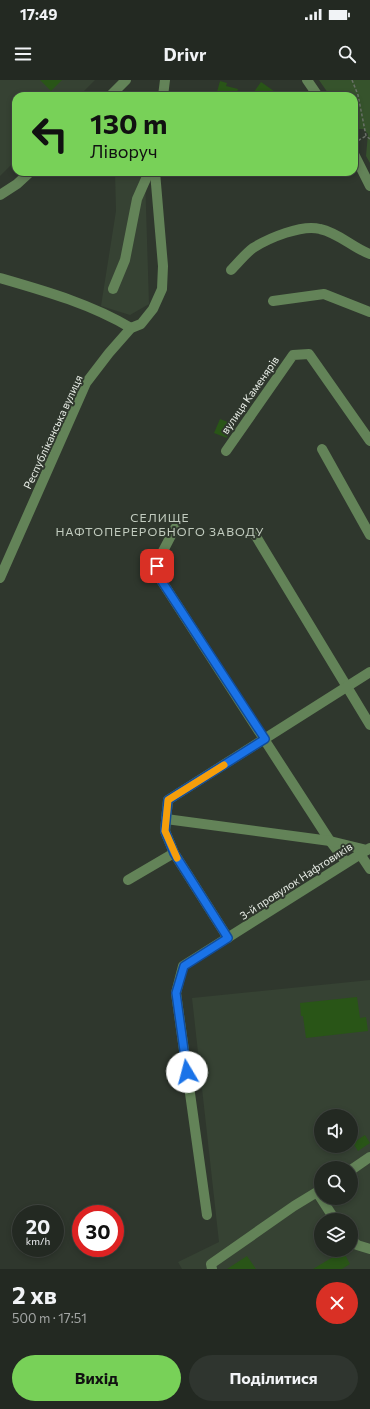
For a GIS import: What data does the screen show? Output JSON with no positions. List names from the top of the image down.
{
  "streets": {
    "street": ["вулиця Каменярів", "Республіканська вулиця", "3-й провулок Нафтовиків"]
  },
  "districts": ["СЕЛИЩЕ НАФТОПЕРЕРОБНОГО ЗАВОДУ"],
  "page": {
    "status": "17:49",
    "header": "Drivr",
    "turn": ["130 m", "Ліворуч"],
    "speed": "20 km/h",
    "limit": "30",
    "heading": ["2 хв", "500 m · 17:51"],
    "buttons": ["Вихід", "Поділитися"]
  }
}
